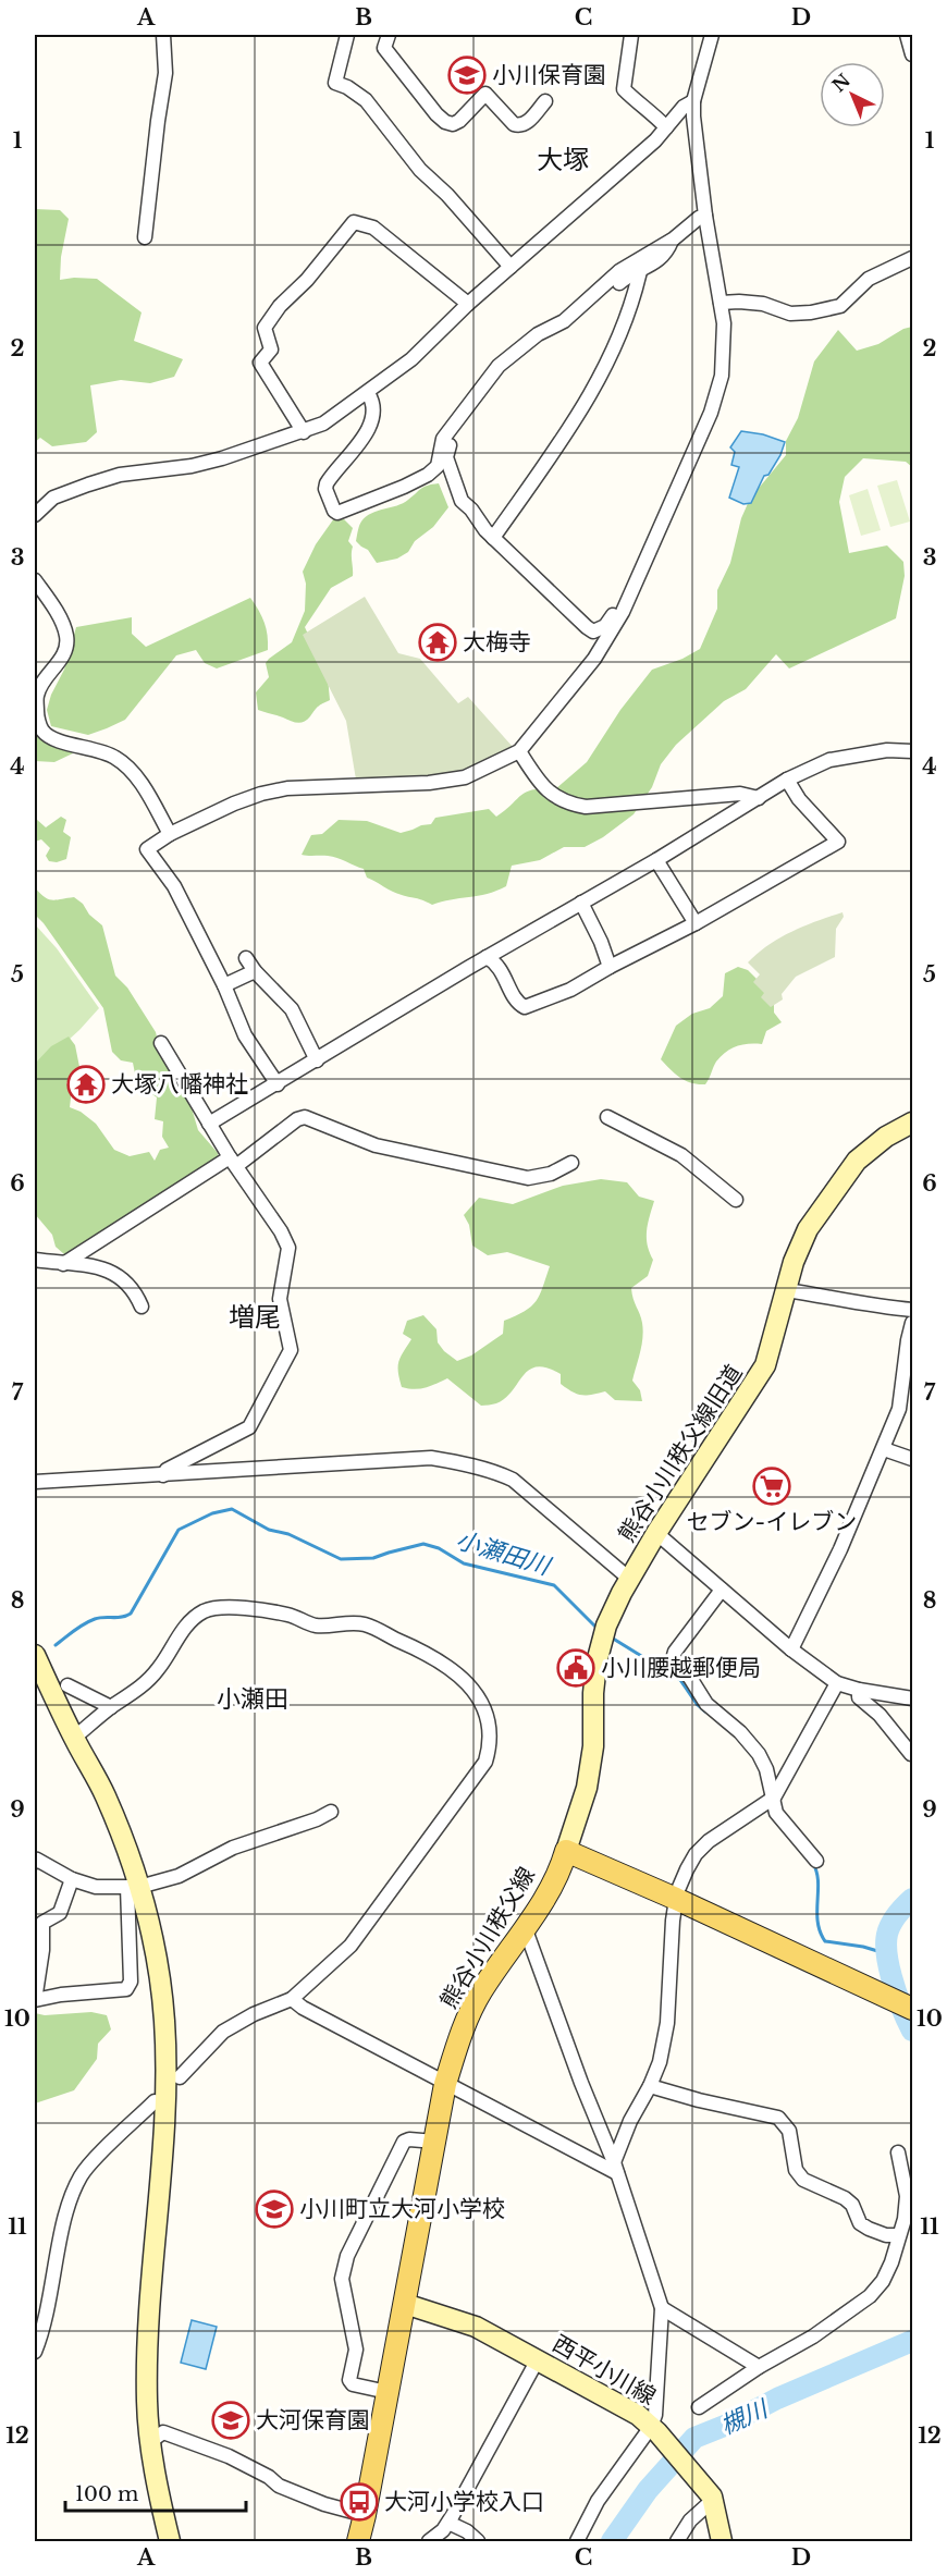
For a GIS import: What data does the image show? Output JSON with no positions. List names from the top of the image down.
{
  "streets": {
    "main road": ["熊谷小川秩父線"],
    "street": ["熊谷小川秩父線旧道", "西平小川線"]
  },
  "crossings": [
    ["熊谷小川秩父線旧道", "熊谷小川秩父線"],
    ["熊谷小川秩父線", "西平小川線"]
  ],
  "districts": ["大塚", "増尾", "小瀬田"],
  "water": ["小瀬田川", "槻川"],
  "places": {
    "school or university": ["小川保育園", "小川町立大河小学校", "大河保育園"],
    "temple": ["大梅寺", "大塚八幡神社"],
    "supermarket": ["セブン-イレブン"],
    "public building": ["小川腰越郵便局"],
    "bus stop": ["大河小学校入口"]
  },
  "scale_bar": "100 m",
  "north": "top left",
  "grid": {
    "columns": [
      "A",
      "B",
      "C",
      "D"
    ],
    "rows": [
      "1",
      "2",
      "3",
      "4",
      "5",
      "6",
      "7",
      "8",
      "9",
      "10",
      "11",
      "12"
    ]
  }
}
